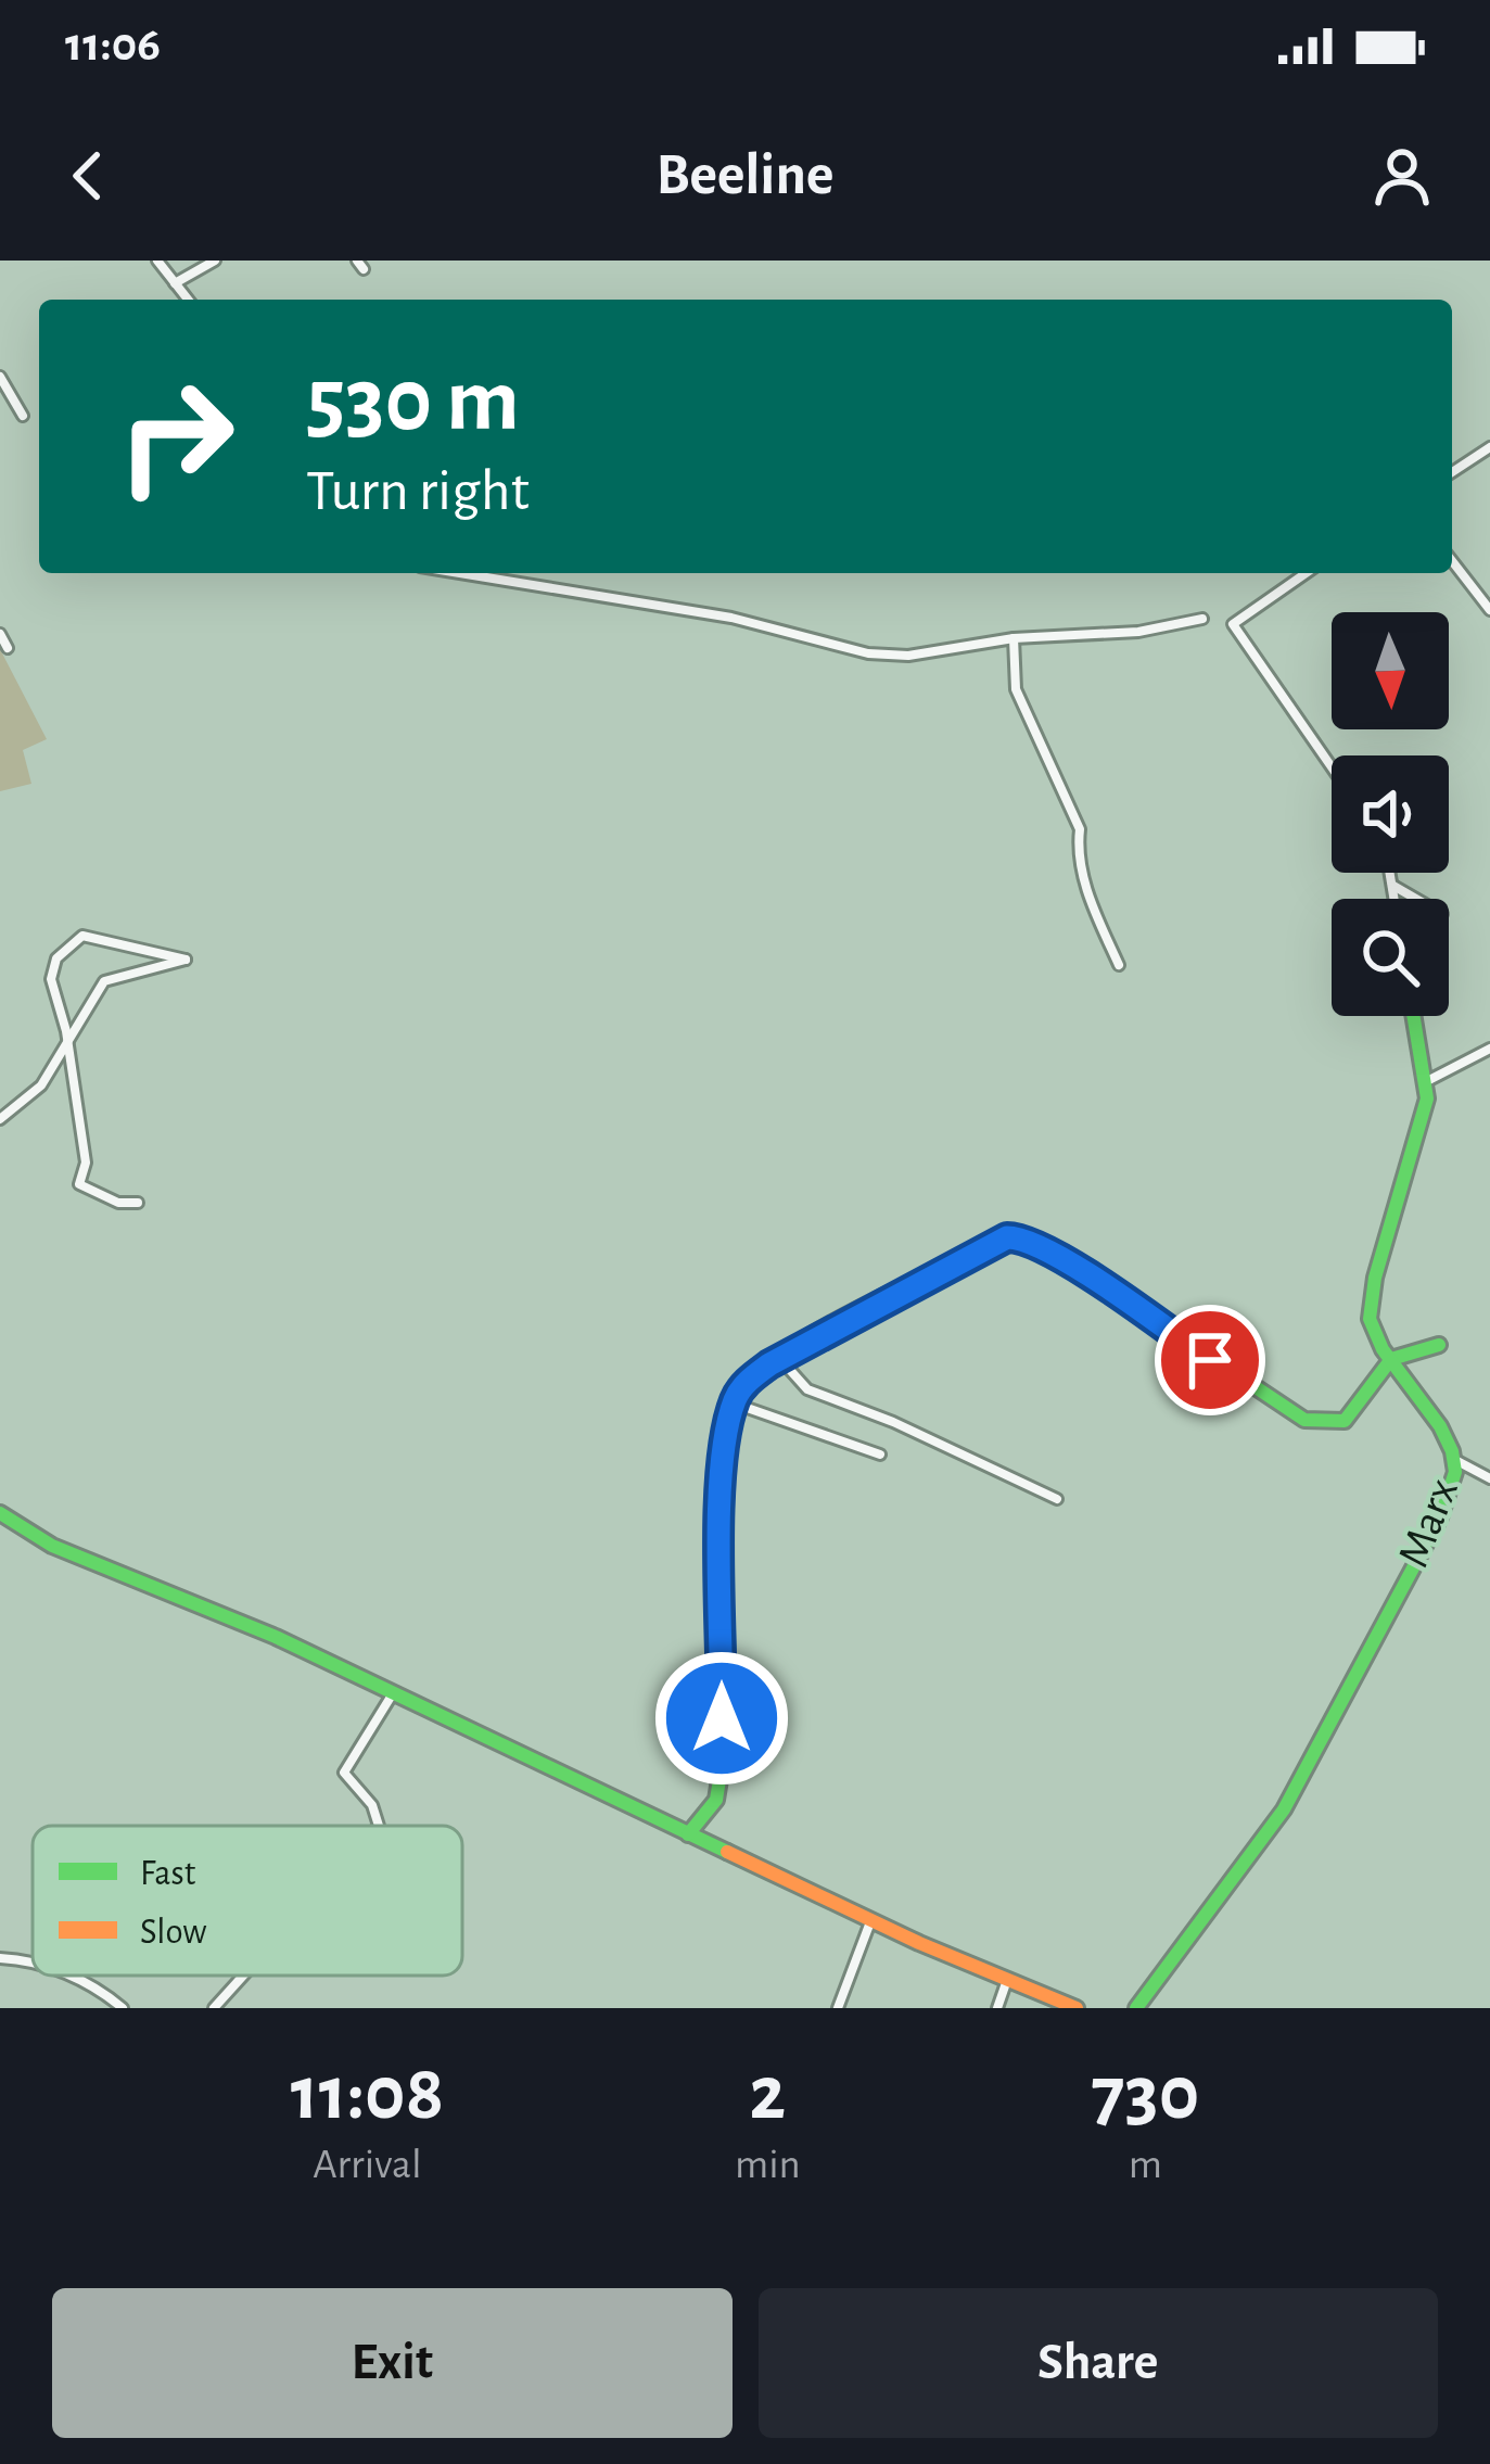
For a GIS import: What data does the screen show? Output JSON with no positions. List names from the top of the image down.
{
  "streets": {
    "street": ["Marx"]
  },
  "legend": ["Fast", "Slow"],
  "north": "bottom",
  "page": {
    "status": "11:06",
    "header": "Beeline",
    "turn": ["530 m", "Turn right"],
    "eta": [
      "11:08",
      "Arrival",
      "2",
      "min",
      "730",
      "m"
    ],
    "buttons": ["Exit", "Share"]
  }
}
